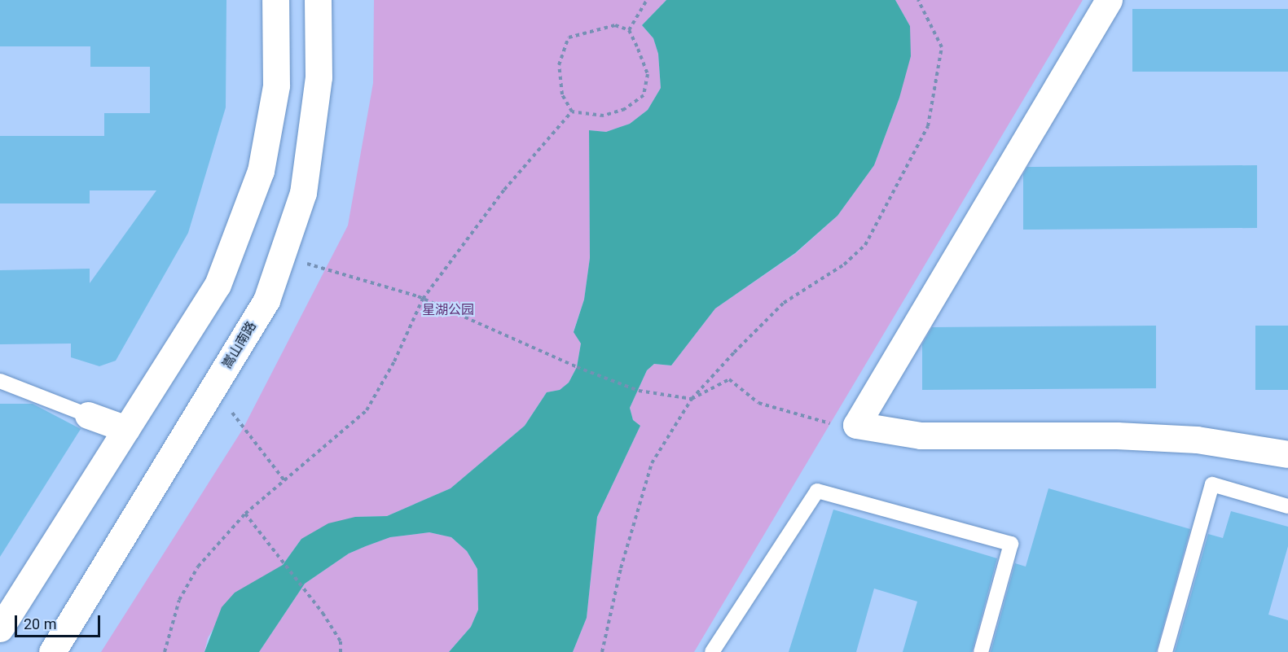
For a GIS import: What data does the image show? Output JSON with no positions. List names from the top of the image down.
{
  "streets": {
    "street": ["嵩山南路"]
  },
  "parks": ["星湖公园"],
  "scale_bar": "20 m"
}
